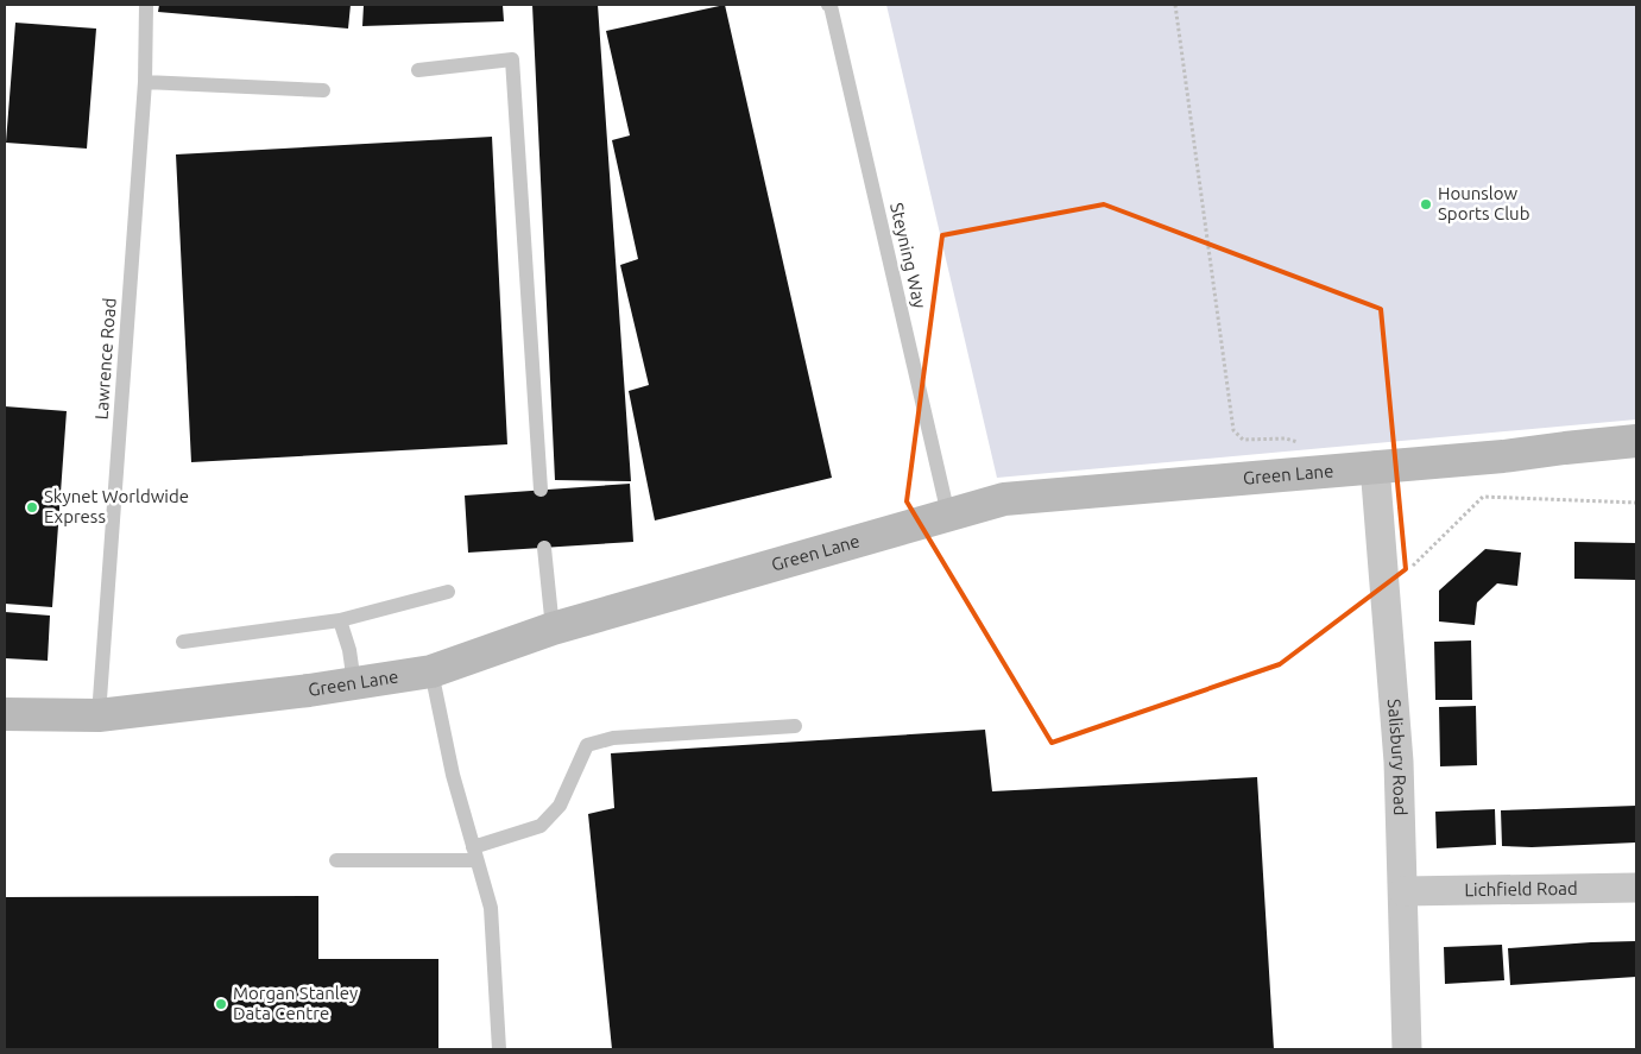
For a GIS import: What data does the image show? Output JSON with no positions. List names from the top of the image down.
{
  "streets": {
    "street": ["Green Lane", "Salisbury Road", "Lichfield Road"],
    "lane": ["Steyning Way", "Lawrence Road"]
  },
  "crossings": [
    ["Steyning Way", "Green Lane"],
    ["Lawrence Road", "Green Lane"],
    ["Green Lane", "Salisbury Road"],
    ["Salisbury Road", "Lichfield Road"]
  ],
  "places": ["Hounslow Sports Club", "Skynet Worldwide Express", "Morgan Stanley Data Centre"]
}
